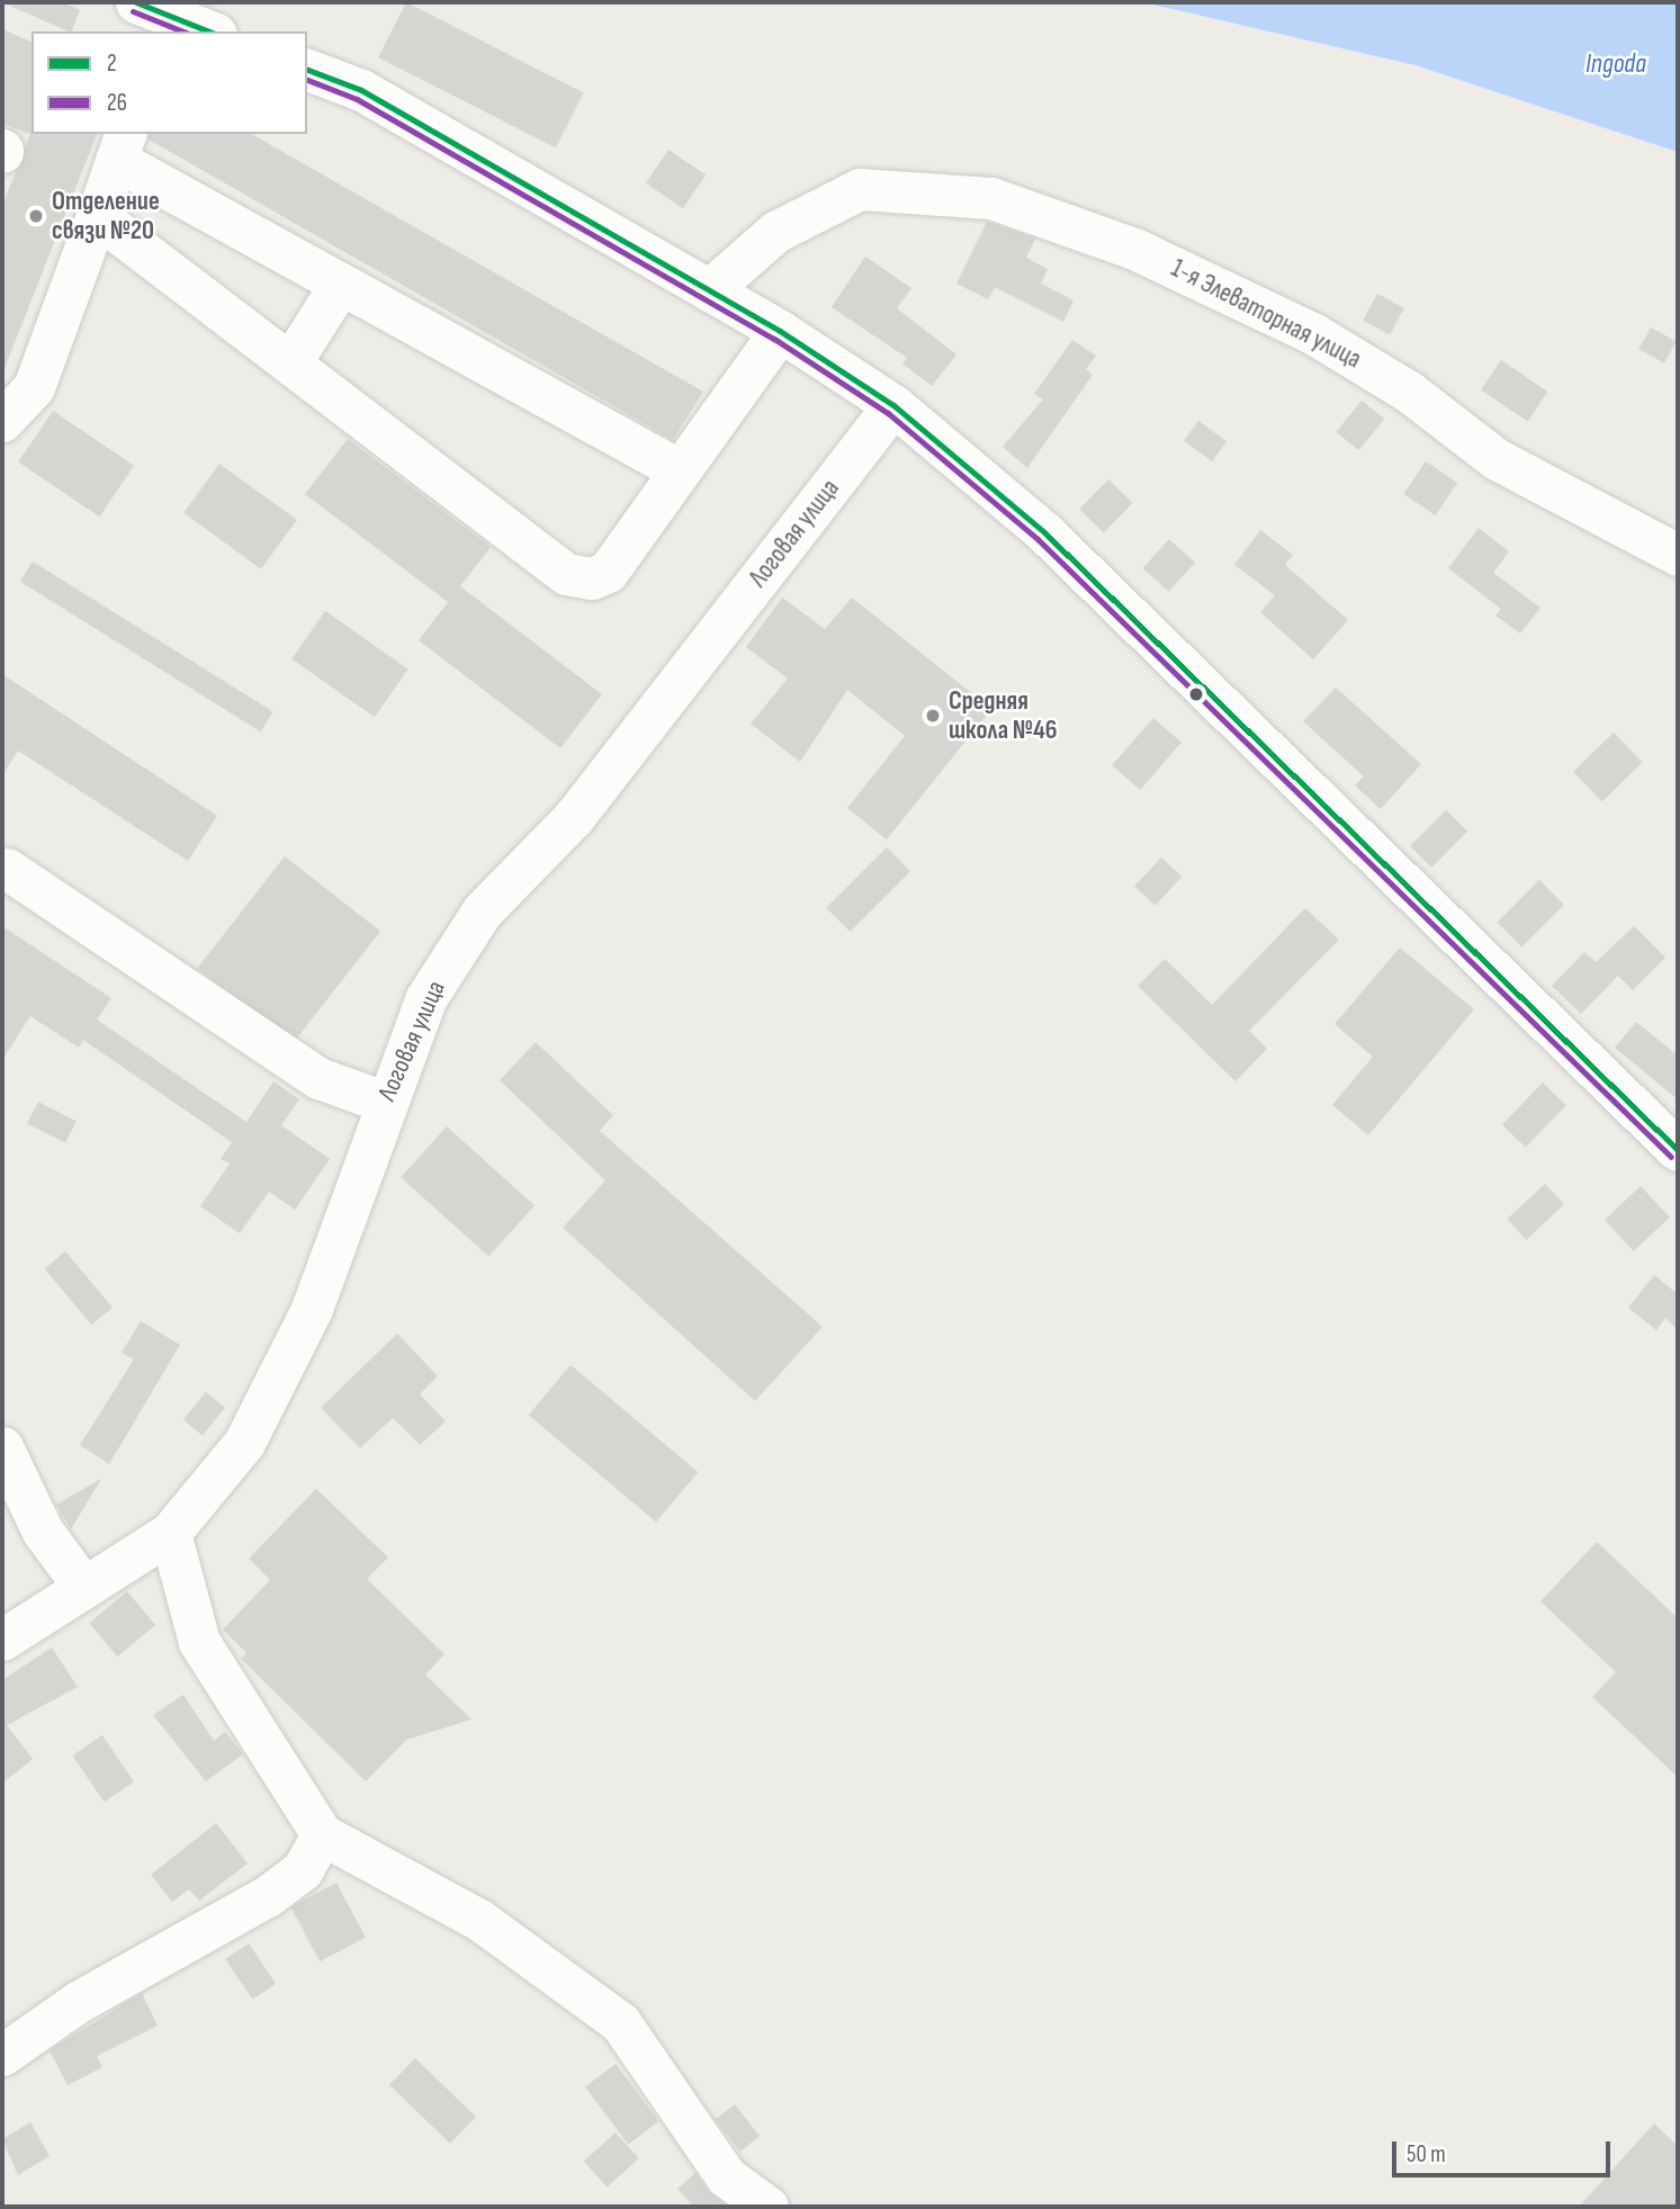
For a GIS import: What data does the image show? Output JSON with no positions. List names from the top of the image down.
{
  "streets": {
    "street": ["1-я Элеваторная улица", "Логовая улица"]
  },
  "water": ["Ingoda"],
  "places": ["Отделение связи №20", "Средняя школа №46"],
  "lines": ["transit line 2", "transit line 26"],
  "legend": ["2", "26"],
  "scale_bar": "50 m"
}
